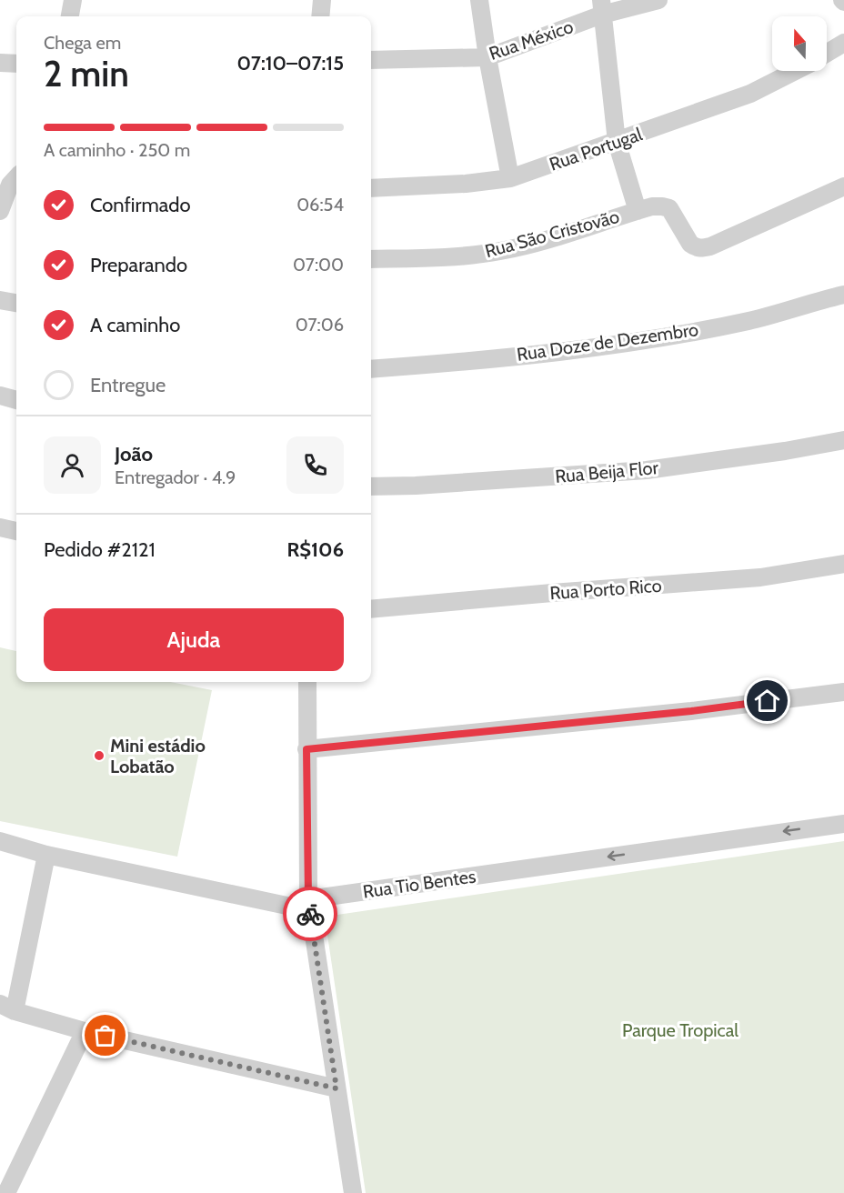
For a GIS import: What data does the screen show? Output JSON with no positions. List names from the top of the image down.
{
  "streets": {
    "street": [
      "Rua México",
      "Rua Portugal",
      "Rua São Cristovão",
      "Rua Doze de Dezembro",
      "Rua Beija Flor",
      "Rua Porto Rico",
      "Rua Tio Bentes"
    ]
  },
  "parks": ["Parque Tropical"],
  "places": ["Mini estádio Lobatão"],
  "north": "top",
  "page": {
    "heading": ["2 min", "Chega em", "07:10–07:15"],
    "panel": [
      "João",
      "Entregador · 4.9",
      "Pedido #2121",
      "R$106"
    ],
    "bar": "A caminho · 250 m",
    "list": [
      ["Confirmado", "06:54"],
      ["Preparando", "07:00"],
      ["A caminho", "07:06"],
      "Entregue"
    ],
    "buttons": "Ajuda"
  }
}
